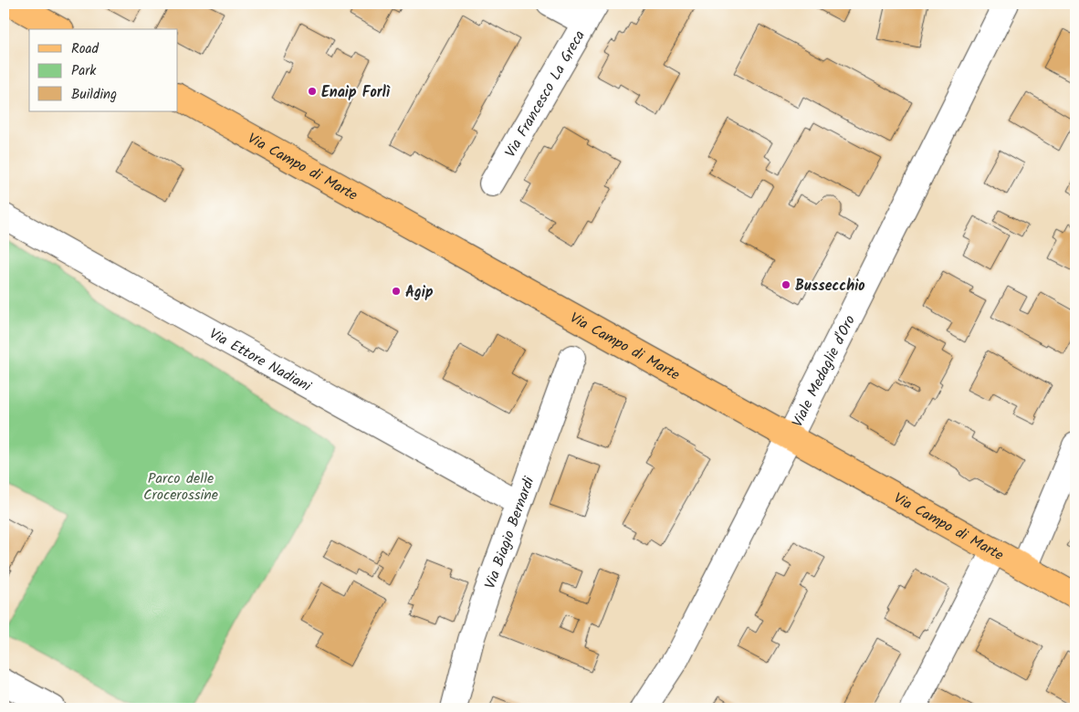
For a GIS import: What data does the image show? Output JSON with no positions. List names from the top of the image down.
{
  "streets": {
    "main road": ["Via Campo di Marte"],
    "street": [
      "Via Francesco La Greca",
      "Via Ettore Nadiani",
      "Viale Medaglie d'Oro",
      "Via Biagio Bernardi"
    ]
  },
  "crossings": [
    ["Via Campo di Marte", "Viale Medaglie d'Oro"],
    ["Via Ettore Nadiani", "Via Biagio Bernardi"]
  ],
  "parks": ["Parco delle Crocerossine"],
  "places": ["Enaip Forlì", "Bussecchio", "Agip"],
  "legend": ["Road", "Park", "Building"]
}
